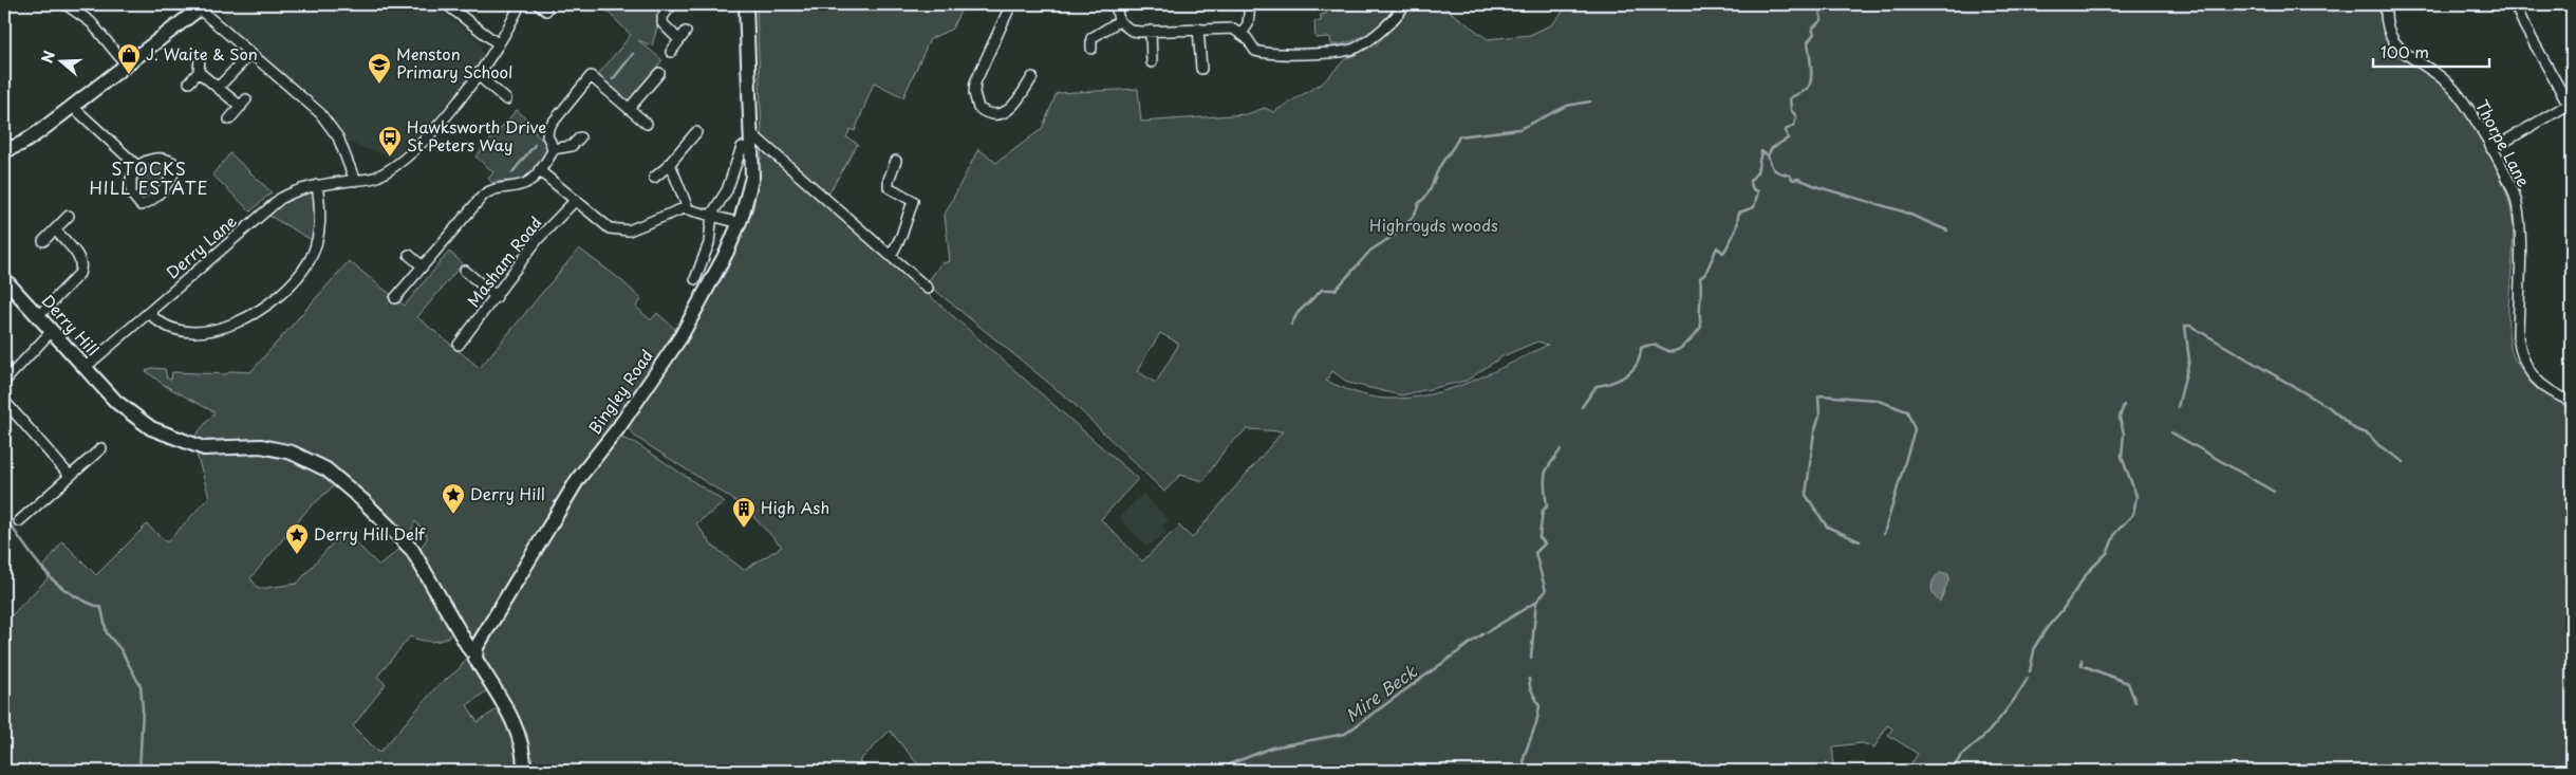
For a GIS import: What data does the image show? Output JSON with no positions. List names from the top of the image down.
{
  "streets": {
    "street": [
      "Thorpe Lane",
      "Derry Lane",
      "Masham Road",
      "Derry Hill",
      "Bingley Road"
    ]
  },
  "crossings": [
    ["Derry Lane", "Derry Hill"],
    ["Derry Hill", "Bingley Road"]
  ],
  "districts": ["STOCKS HILL ESTATE"],
  "water": ["Mire Beck"],
  "parks": ["Highroyds woods"],
  "places": {
    "shop": ["J. Waite & Son"],
    "school or university": ["Menston Primary School"],
    "bus stop": ["Hawksworth Drive St Peters Way"],
    "place": ["Derry Hill", "Derry Hill Delf"],
    "building": ["High Ash"]
  },
  "scale_bar": "100 m",
  "north": "left"
}
